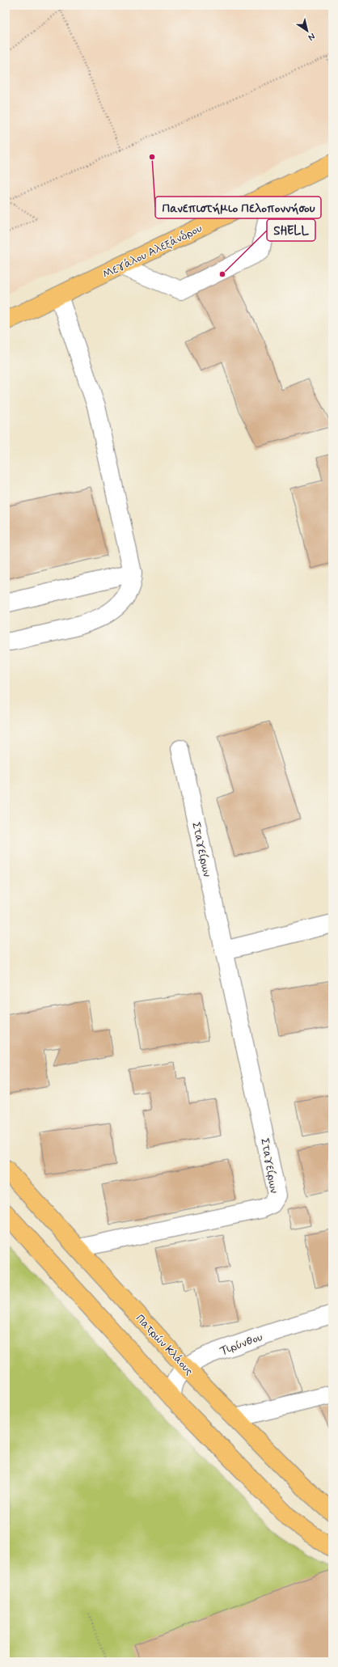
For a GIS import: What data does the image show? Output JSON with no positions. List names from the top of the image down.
{
  "streets": {
    "main road": ["Μεγάλου Αλεξάνδρου", "Πατρών Κλάους"],
    "street": ["Σταγείρων", "Τιρύνθου"]
  },
  "crossings": [
    ["Σταγείρων", "Πατρών Κλάους"],
    ["Τιρύνθου", "Πατρών Κλάους"]
  ],
  "places": ["Πανεπιστήμιο Πελοποννήσου", "SHELL"],
  "north": "bottom right"
}
